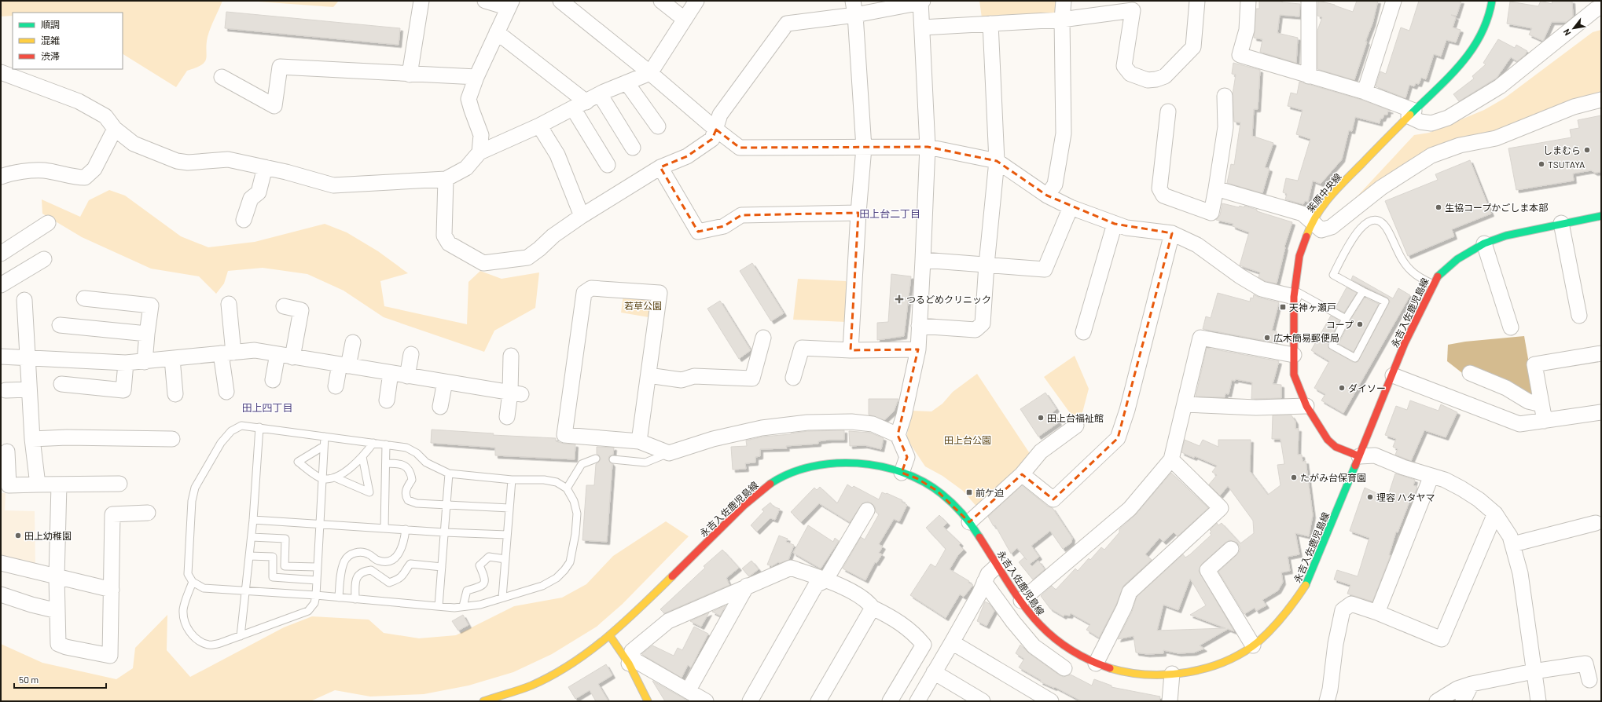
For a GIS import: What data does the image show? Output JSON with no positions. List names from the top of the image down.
{
  "streets": {
    "main road": ["紫原中央線", "永吉入佐鹿児島線"]
  },
  "crossings": [
    ["紫原中央線", "永吉入佐鹿児島線"]
  ],
  "districts": ["田上台二丁目", "田上四丁目"],
  "parks": ["若草公園", "田上台公園"],
  "places": {
    "other": [
      "しまむら",
      "TSUTAYA",
      "生協コープかごしま本部",
      "コープ",
      "広木簡易郵便局",
      "ダイソー",
      "田上台福祉館",
      "たがみ台保育園",
      "理容 ハタヤマ",
      "田上幼稚園"
    ],
    "health": ["つるどめクリニック"],
    "transit": ["天神ヶ瀬戸", "前ケ迫"]
  },
  "legend": ["順調", "混雑", "渋滞"],
  "scale_bar": "50 m",
  "north": "bottom left"
}
